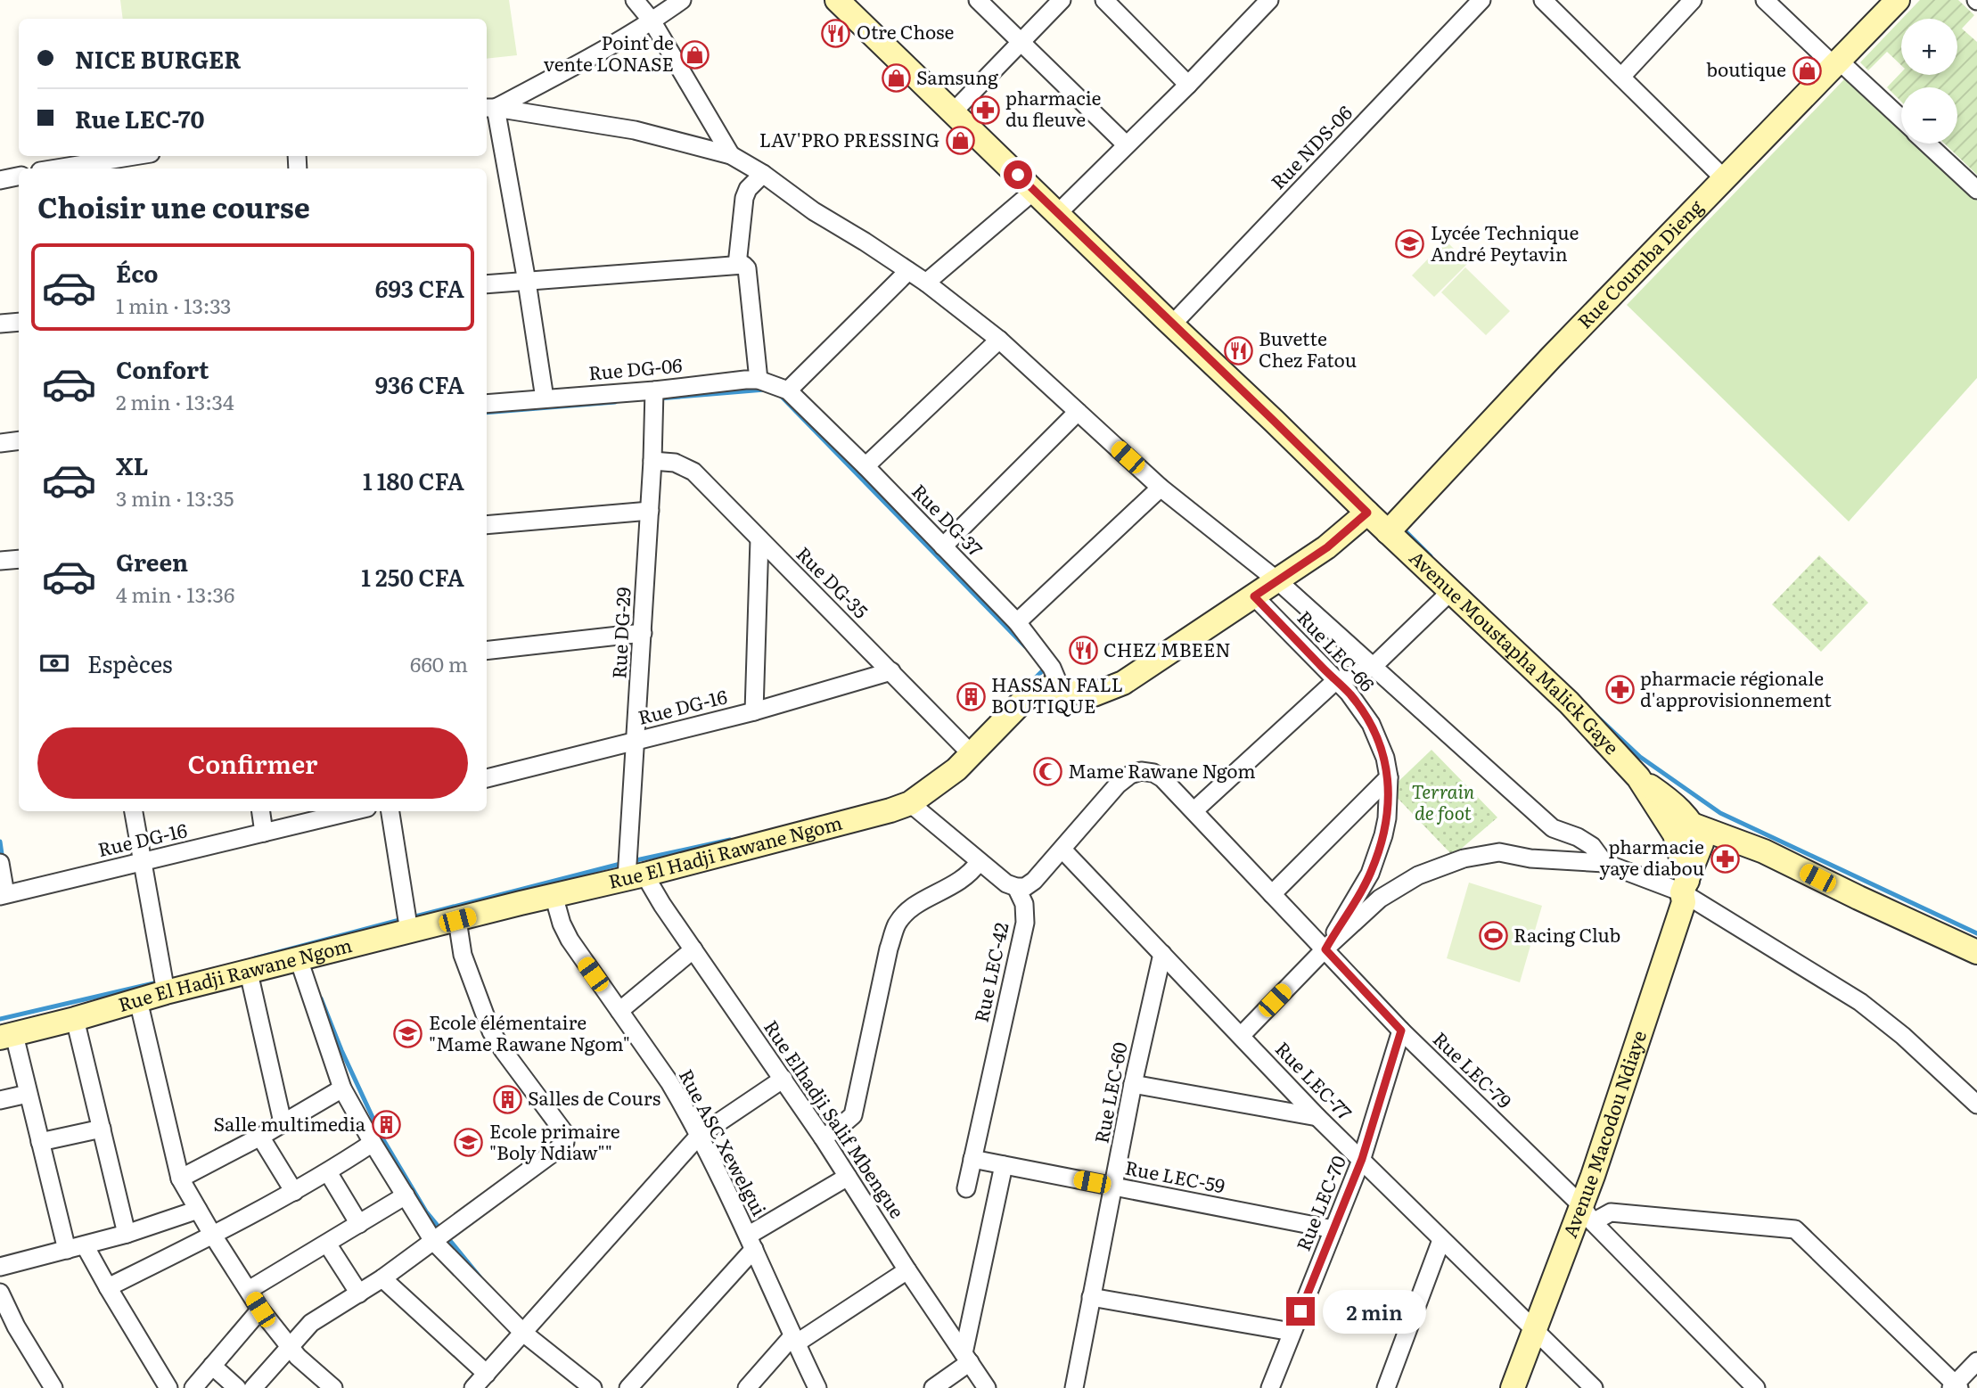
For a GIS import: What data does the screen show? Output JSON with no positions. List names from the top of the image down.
{
  "streets": {
    "street": [
      "Rue NDS-06",
      "Rue Coumba Dieng",
      "Rue DG-06",
      "Rue DG-37",
      "Rue DG-35",
      "Rue DG-29",
      "Rue LEC-66",
      "Avenue Moustapha Malick Gaye",
      "Rue DG-16",
      "Rue El Hadji Rawane Ngom",
      "Rue LEC-42",
      "Rue LEC-79",
      "Rue LEC-77",
      "Rue LEC-60",
      "Rue Elhadji Salif Mbengue",
      "Avenue Macodou Ndiaye",
      "Rue ASC Xewelgui",
      "Rue LEC-59",
      "Rue LEC-70"
    ]
  },
  "crossings": [
    ["Rue NDS-06", "Avenue Moustapha Malick Gaye"],
    ["Rue Coumba Dieng", "Avenue Moustapha Malick Gaye"],
    ["Rue DG-06", "Rue DG-37"],
    ["Rue DG-06", "Rue DG-29"],
    ["Rue DG-37", "Rue El Hadji Rawane Ngom"],
    ["Rue DG-35", "Rue DG-29"],
    ["Rue DG-35", "Rue DG-16"],
    ["Rue DG-35", "Rue El Hadji Rawane Ngom"],
    ["Rue DG-29", "Rue DG-16"],
    ["Rue DG-29", "Rue El Hadji Rawane Ngom"],
    ["Rue DG-29", "Rue Elhadji Salif Mbengue"],
    ["Rue LEC-66", "Rue El Hadji Rawane Ngom"],
    ["Rue LEC-66", "Rue LEC-79"],
    ["Avenue Moustapha Malick Gaye", "Rue El Hadji Rawane Ngom"],
    ["Avenue Moustapha Malick Gaye", "Avenue Macodou Ndiaye"],
    ["Rue El Hadji Rawane Ngom", "Rue Elhadji Salif Mbengue"],
    ["Rue El Hadji Rawane Ngom", "Rue ASC Xewelgui"],
    ["Rue LEC-42", "Rue LEC-59"],
    ["Rue LEC-79", "Rue LEC-77"],
    ["Rue LEC-79", "Avenue Macodou Ndiaye"],
    ["Rue LEC-79", "Rue LEC-70"],
    ["Rue LEC-77", "Rue LEC-60"],
    ["Rue LEC-77", "Avenue Macodou Ndiaye"],
    ["Rue LEC-77", "Rue LEC-70"],
    ["Rue LEC-60", "Rue LEC-59"],
    ["Rue LEC-59", "Rue LEC-70"]
  ],
  "parks": ["Terrain de foot"],
  "places": {
    "restaurant": ["Otre Chose", "Buvette Chez Fatou", "CHEZ MBEEN"],
    "shop": [
      "Point de vente LONASE",
      "boutique",
      "Samsung",
      "LAV'PRO PRESSING"
    ],
    "pharmacy": ["pharmacie du fleuve", "pharmacie régionale d'approvisionnement", "pharmacie yaye diabou"],
    "school or university": ["Lycée Technique André Peytavin", "Ecole élémentaire \"Mame Rawane Ngom\"", "Ecole primaire \"Boly Ndiaw\"\""],
    "building": ["HASSAN FALL BOUTIQUE", "Salles de Cours", "Salle multimedia"],
    "mosque": ["Mame Rawane Ngom"],
    "sports": ["Racing Club"]
  },
  "page": {
    "map_buttons": ["+", "−"],
    "banner": ["NICE BURGER", "Rue LEC-70"],
    "heading": "Choisir une course",
    "list": [
      {
        "name": "Éco",
        "note": "1 min · 13:33",
        "value": "693 CFA"
      },
      {
        "name": "Confort",
        "note": "2 min · 13:34",
        "value": "936 CFA"
      },
      {
        "name": "XL",
        "note": "3 min · 13:35",
        "value": "1 180 CFA"
      },
      {
        "name": "Green",
        "note": "4 min · 13:36",
        "value": "1 250 CFA"
      }
    ],
    "pay": ["Espèces", "660 m"],
    "buttons": "Confirmer",
    "bubble": "2 min"
  }
}
